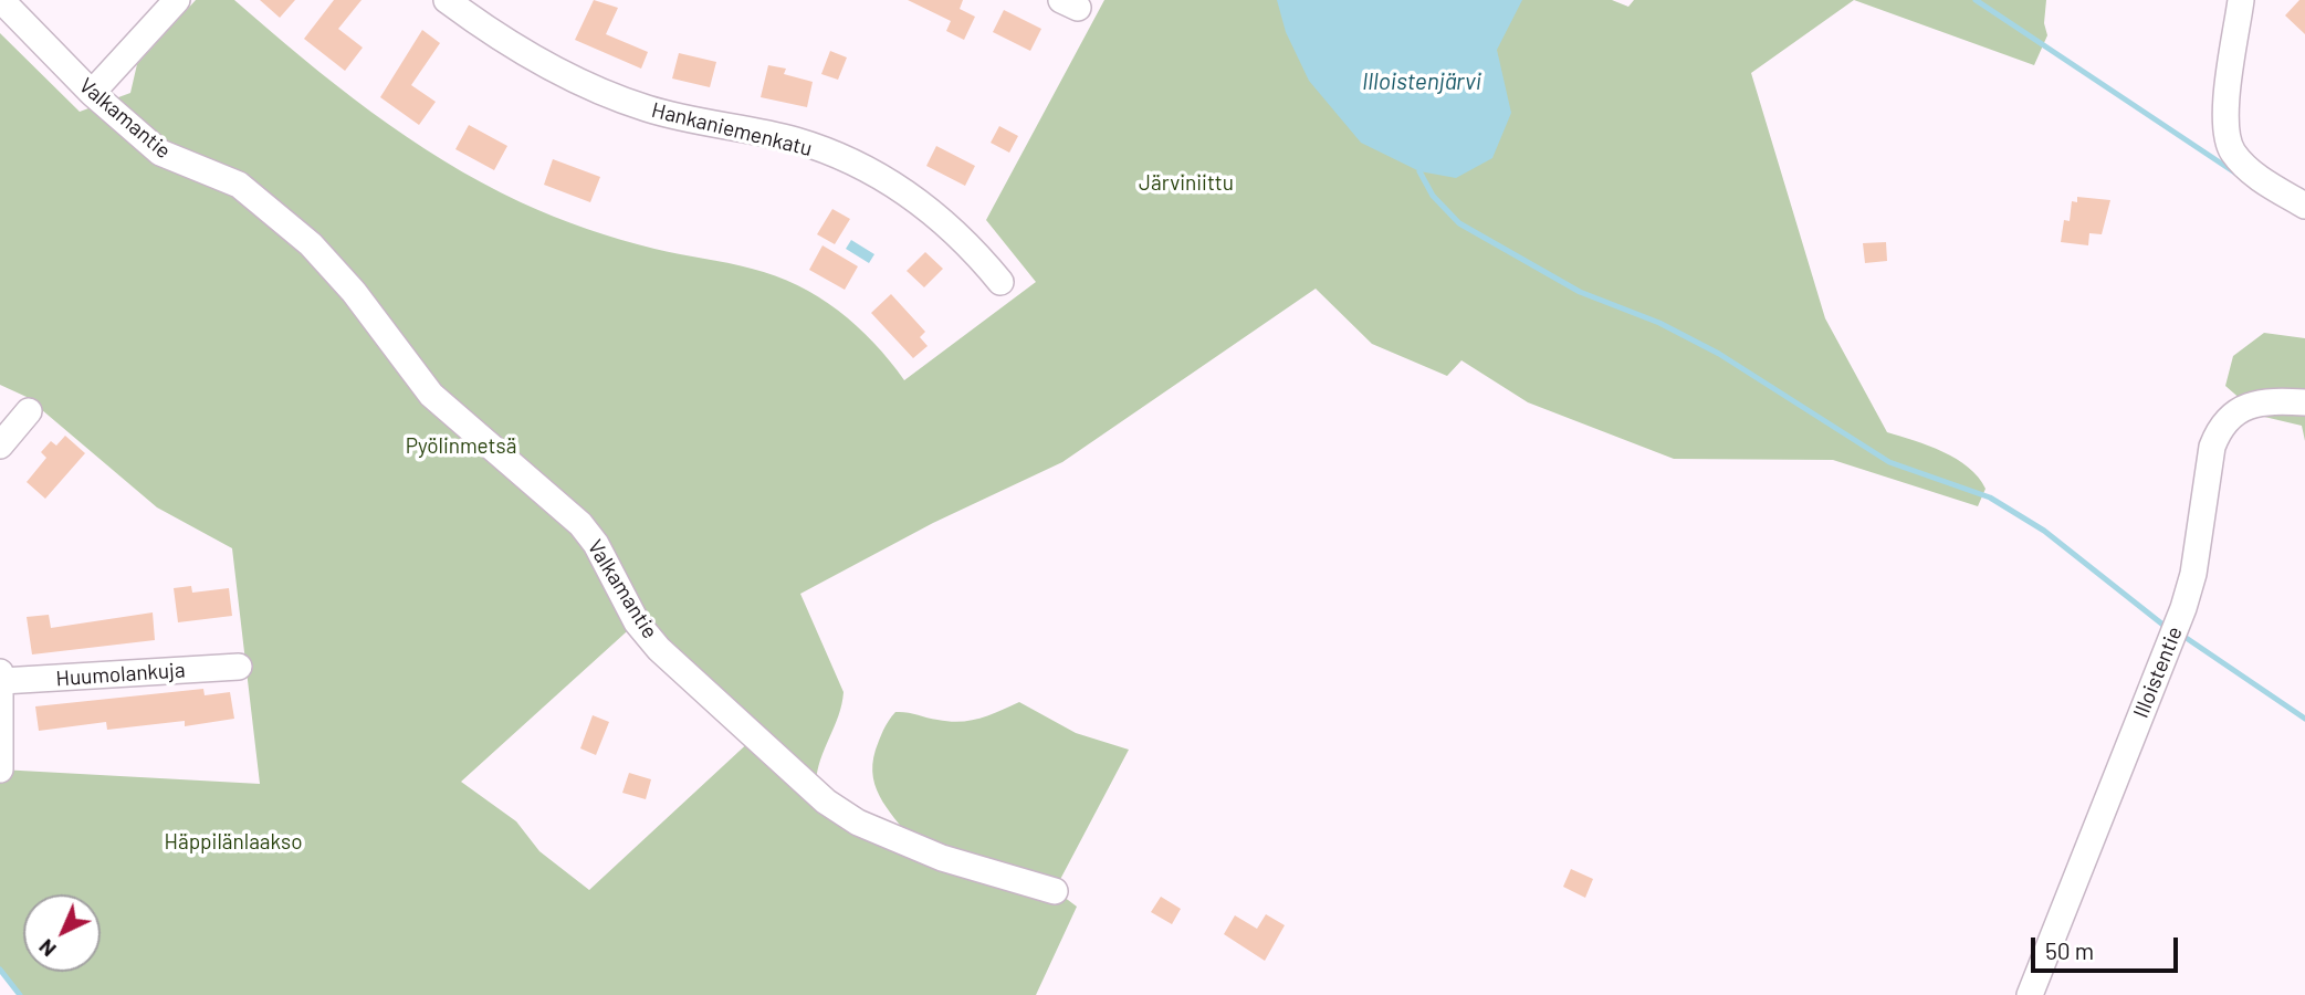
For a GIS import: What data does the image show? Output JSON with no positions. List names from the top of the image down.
{
  "streets": {
    "street": [
      "Valkamantie",
      "Hankaniemenkatu",
      "Illoistentie",
      "Huumolankuja"
    ]
  },
  "water": ["Illoistenjärvi"],
  "parks": ["Järviniittu", "Pyölinmetsä", "Häppilänlaakso"],
  "scale_bar": "50 m",
  "north": "bottom left"
}
